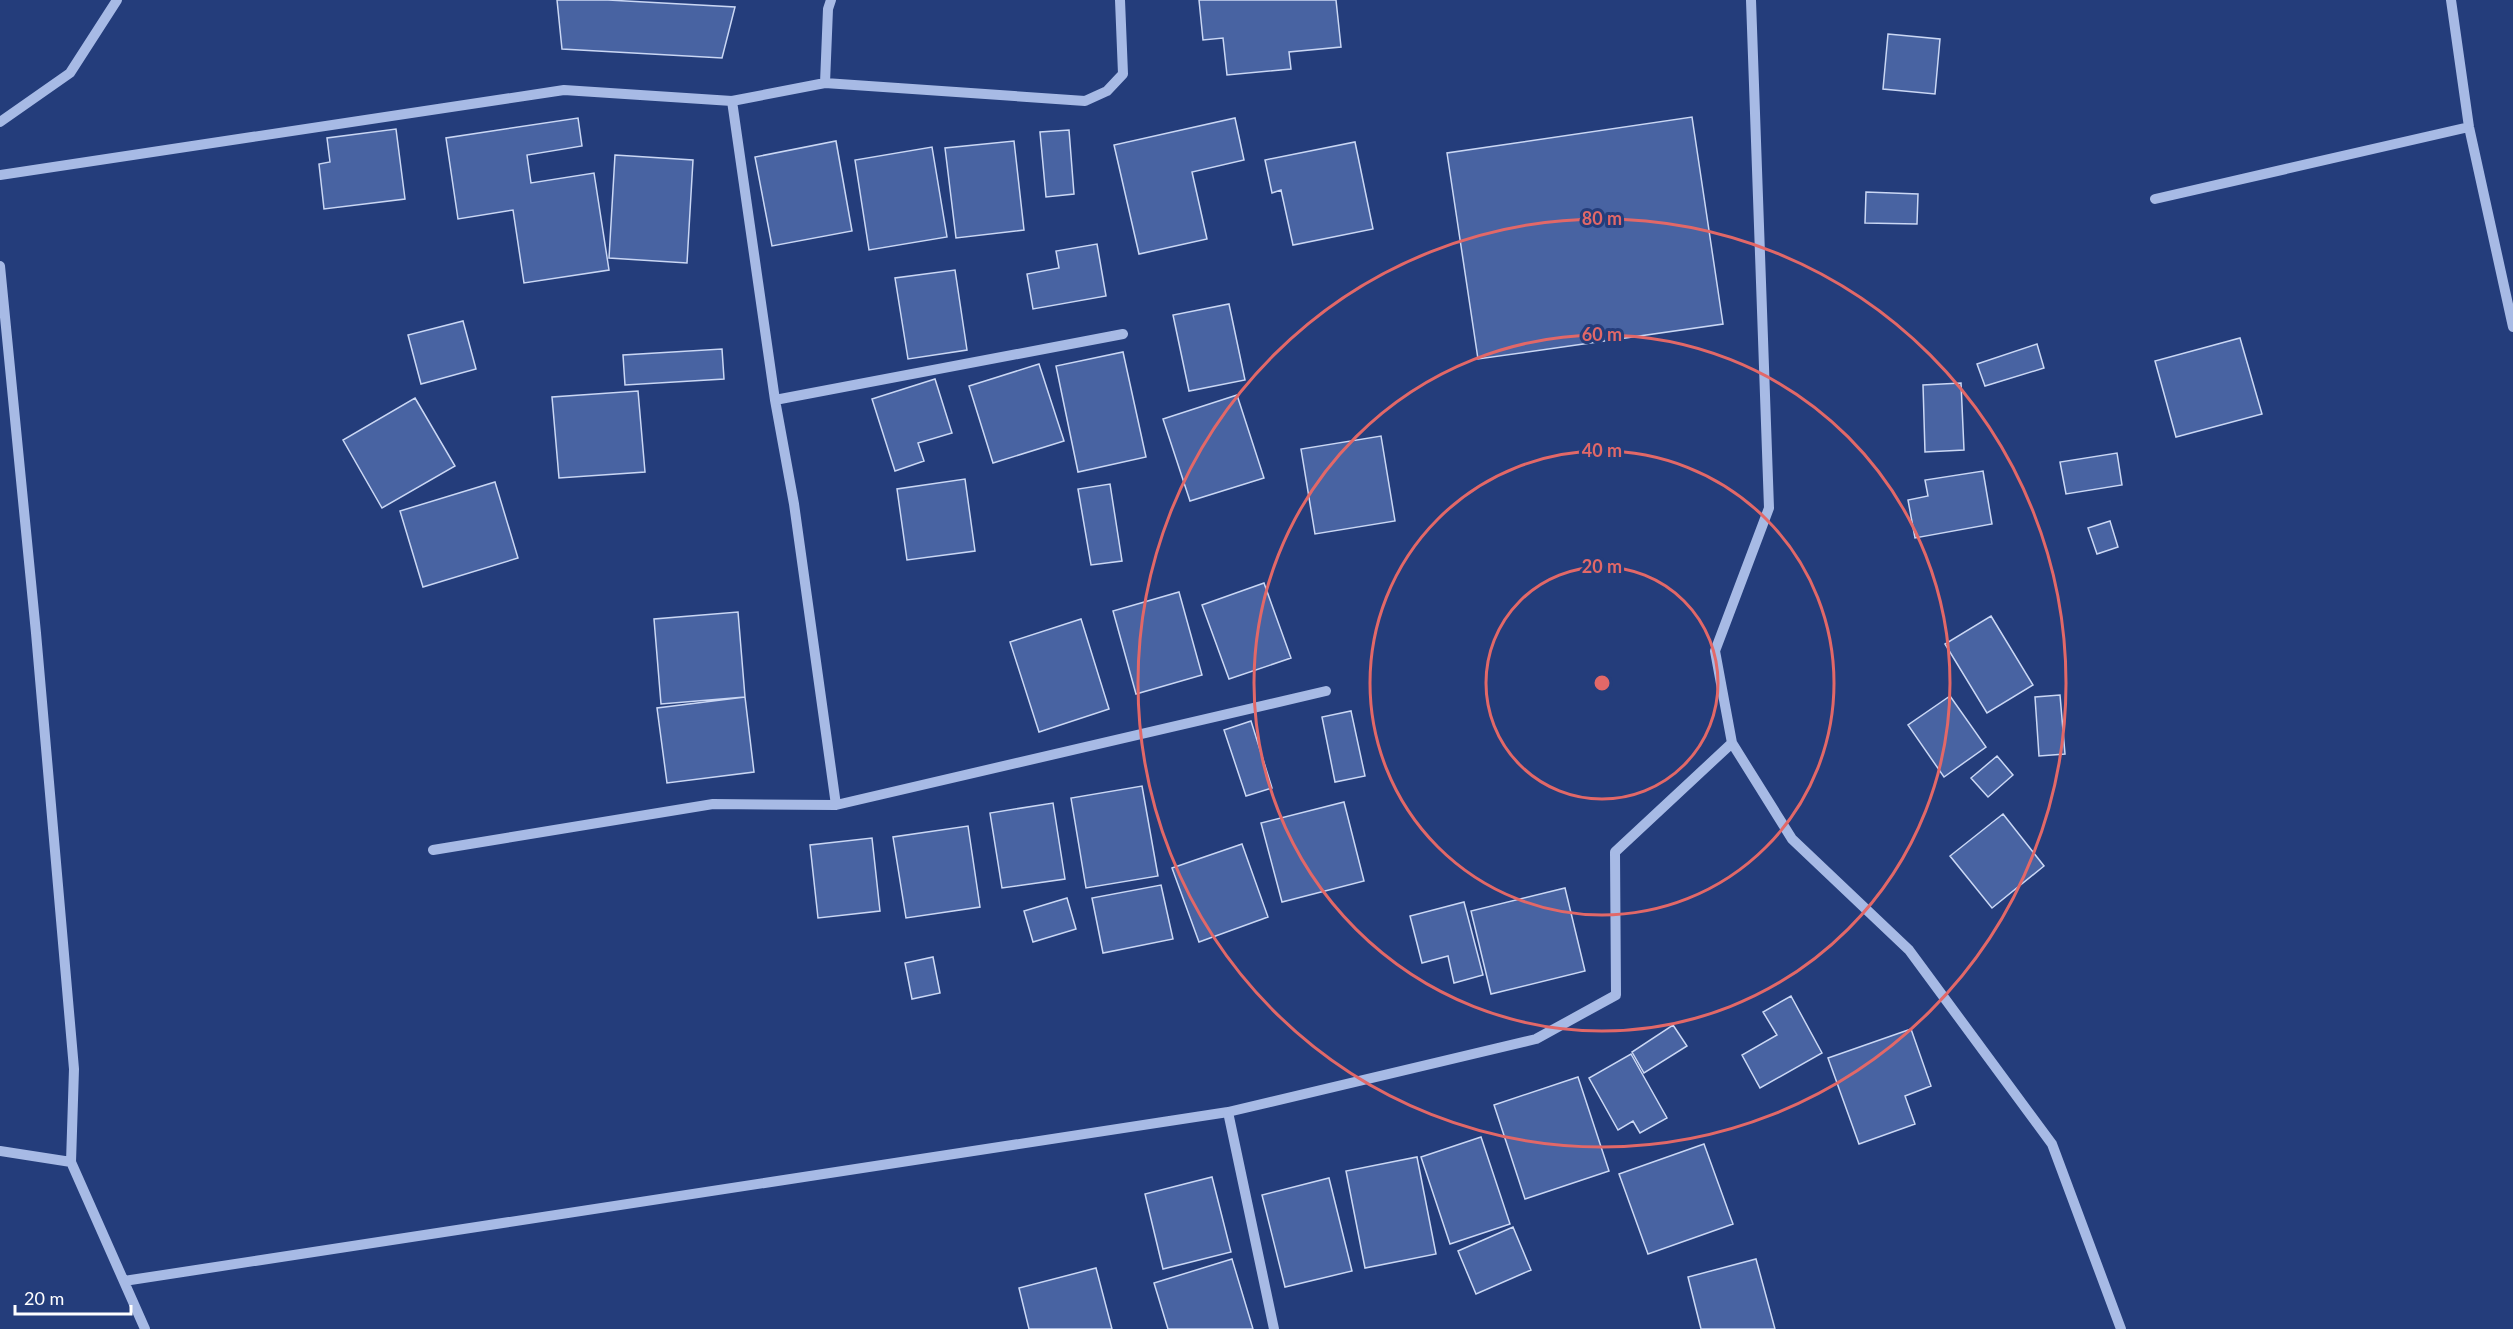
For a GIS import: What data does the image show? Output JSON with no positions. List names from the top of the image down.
{
  "scale_bar": "20 m",
  "rings": [
    "80 m",
    "60 m",
    "40 m",
    "20 m"
  ]
}
